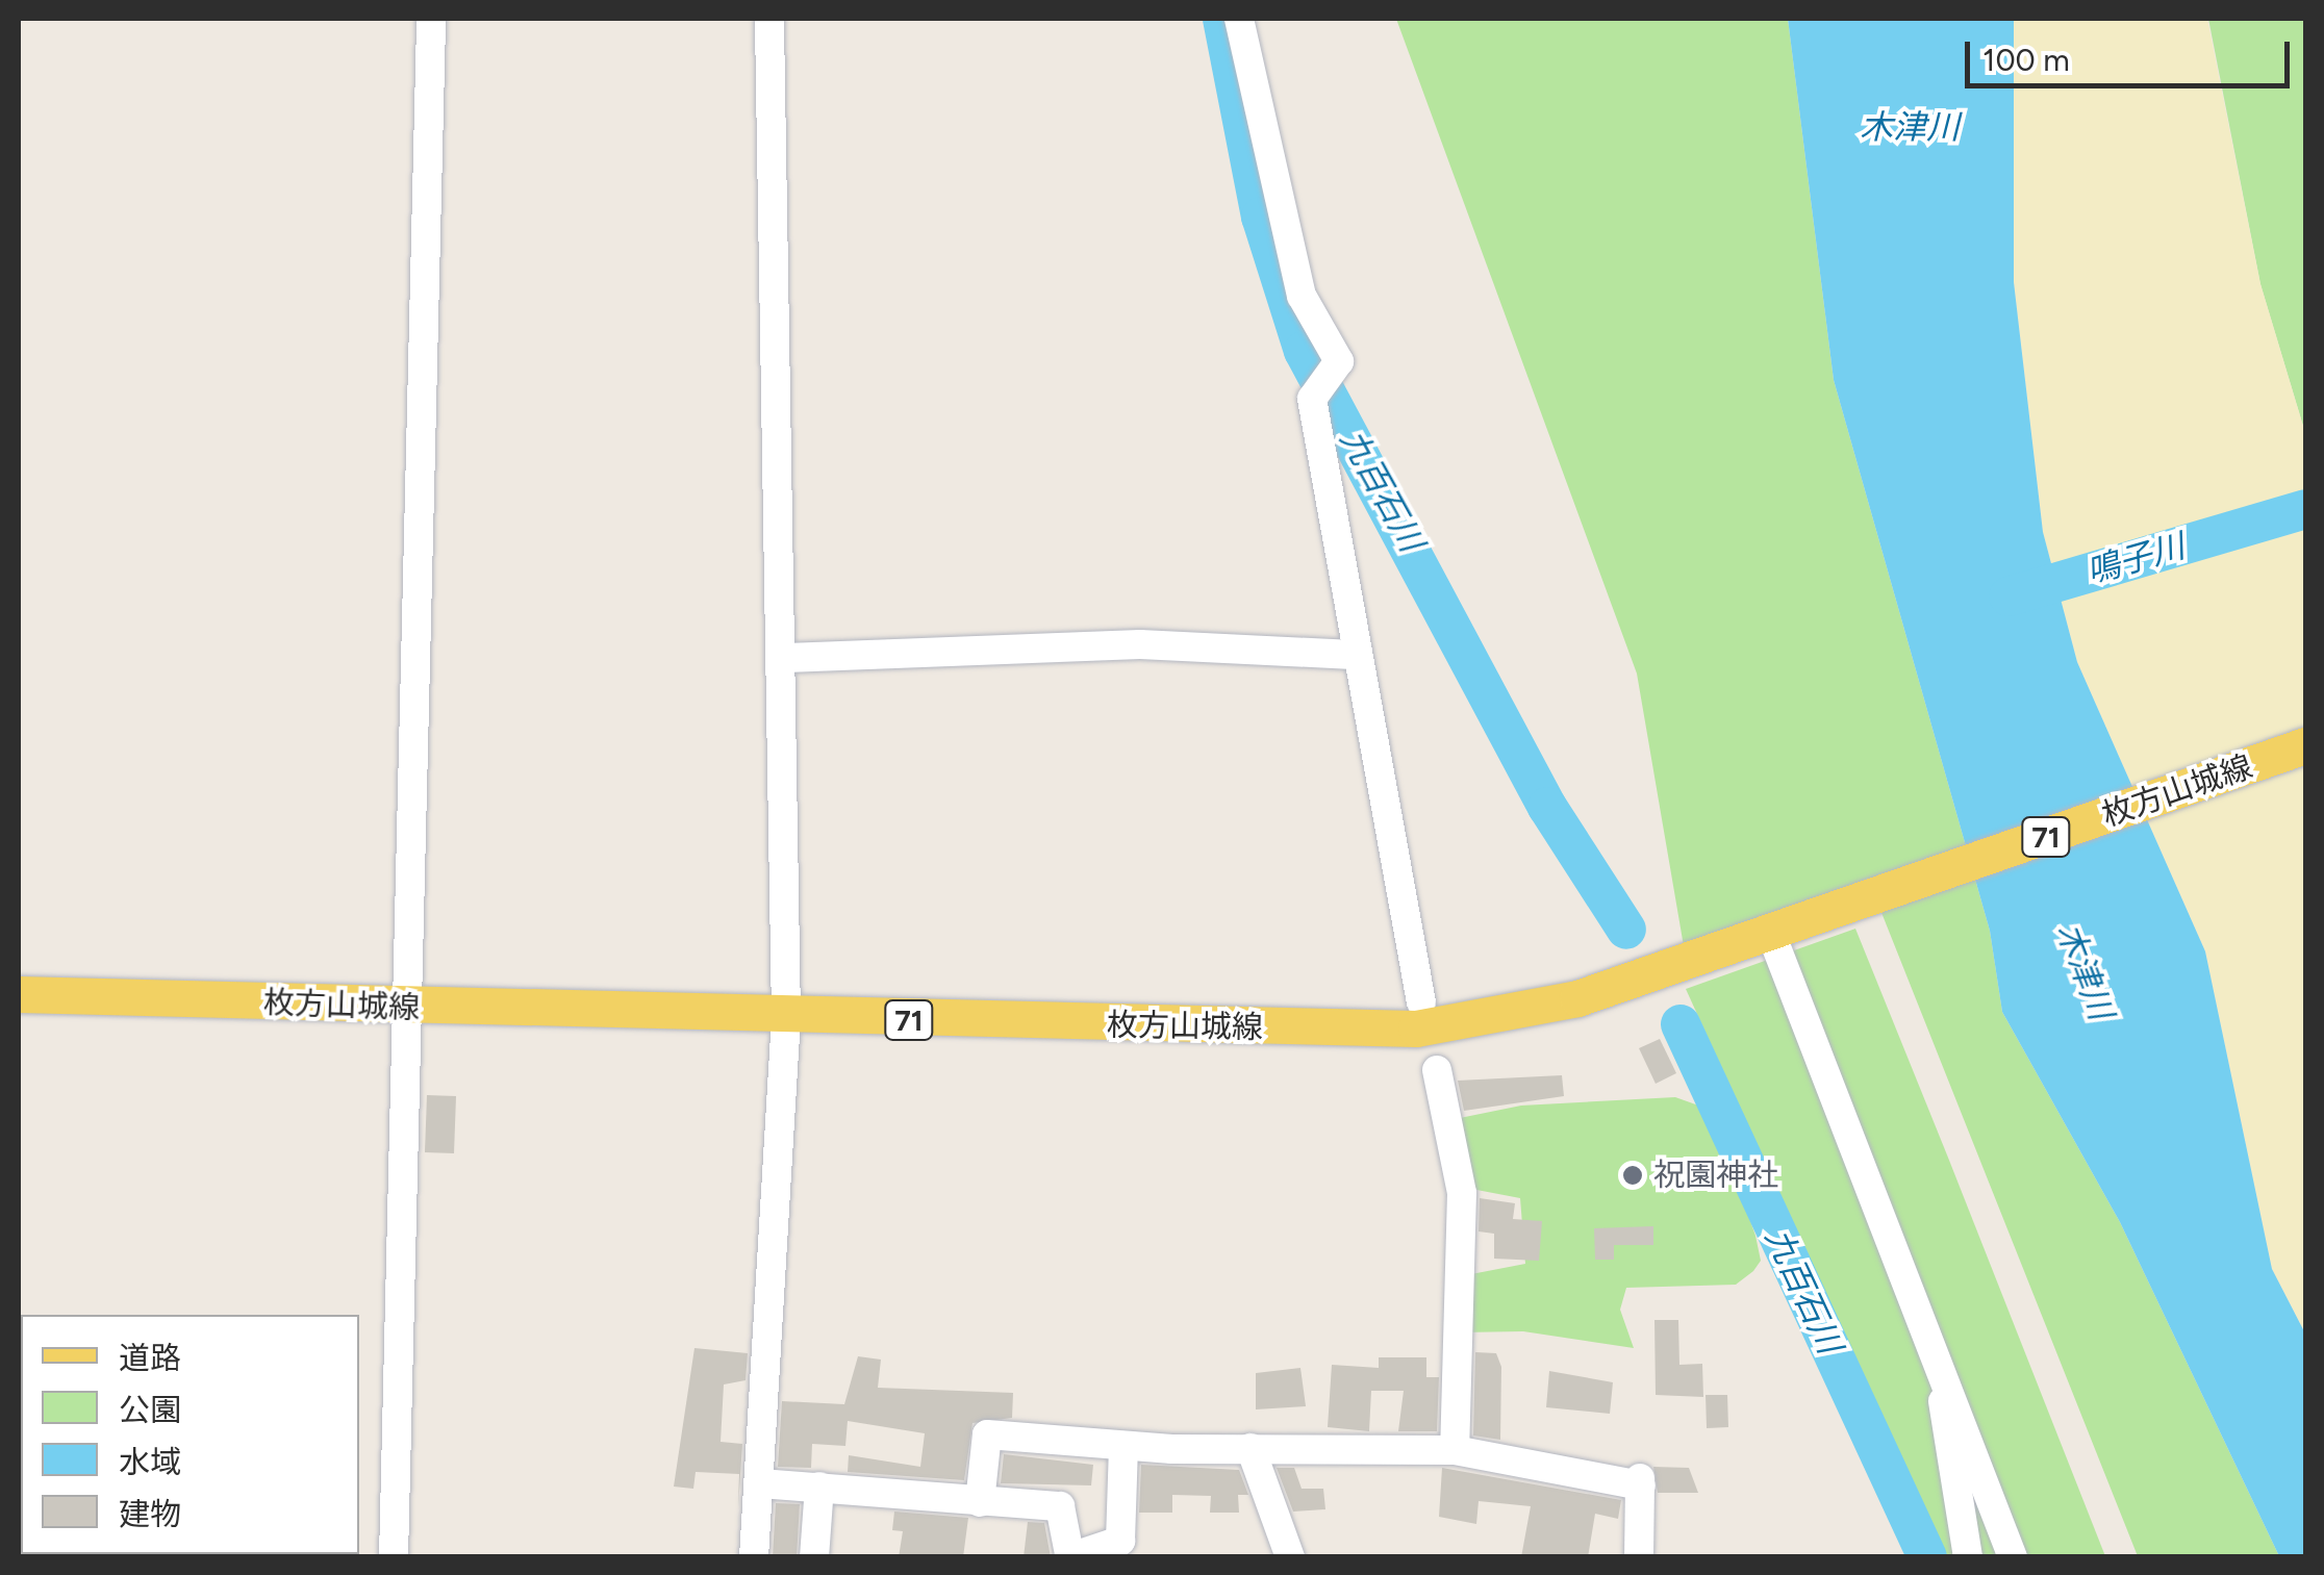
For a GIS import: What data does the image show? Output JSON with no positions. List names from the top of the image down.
{
  "streets": {
    "main road": ["枚方山城線", "71"]
  },
  "water": ["木津川", "九百石川", "鳴子川"],
  "places": ["祝園神社"],
  "legend": [
    "道路",
    "公園",
    "水域",
    "建物"
  ],
  "scale_bar": "100 m"
}
